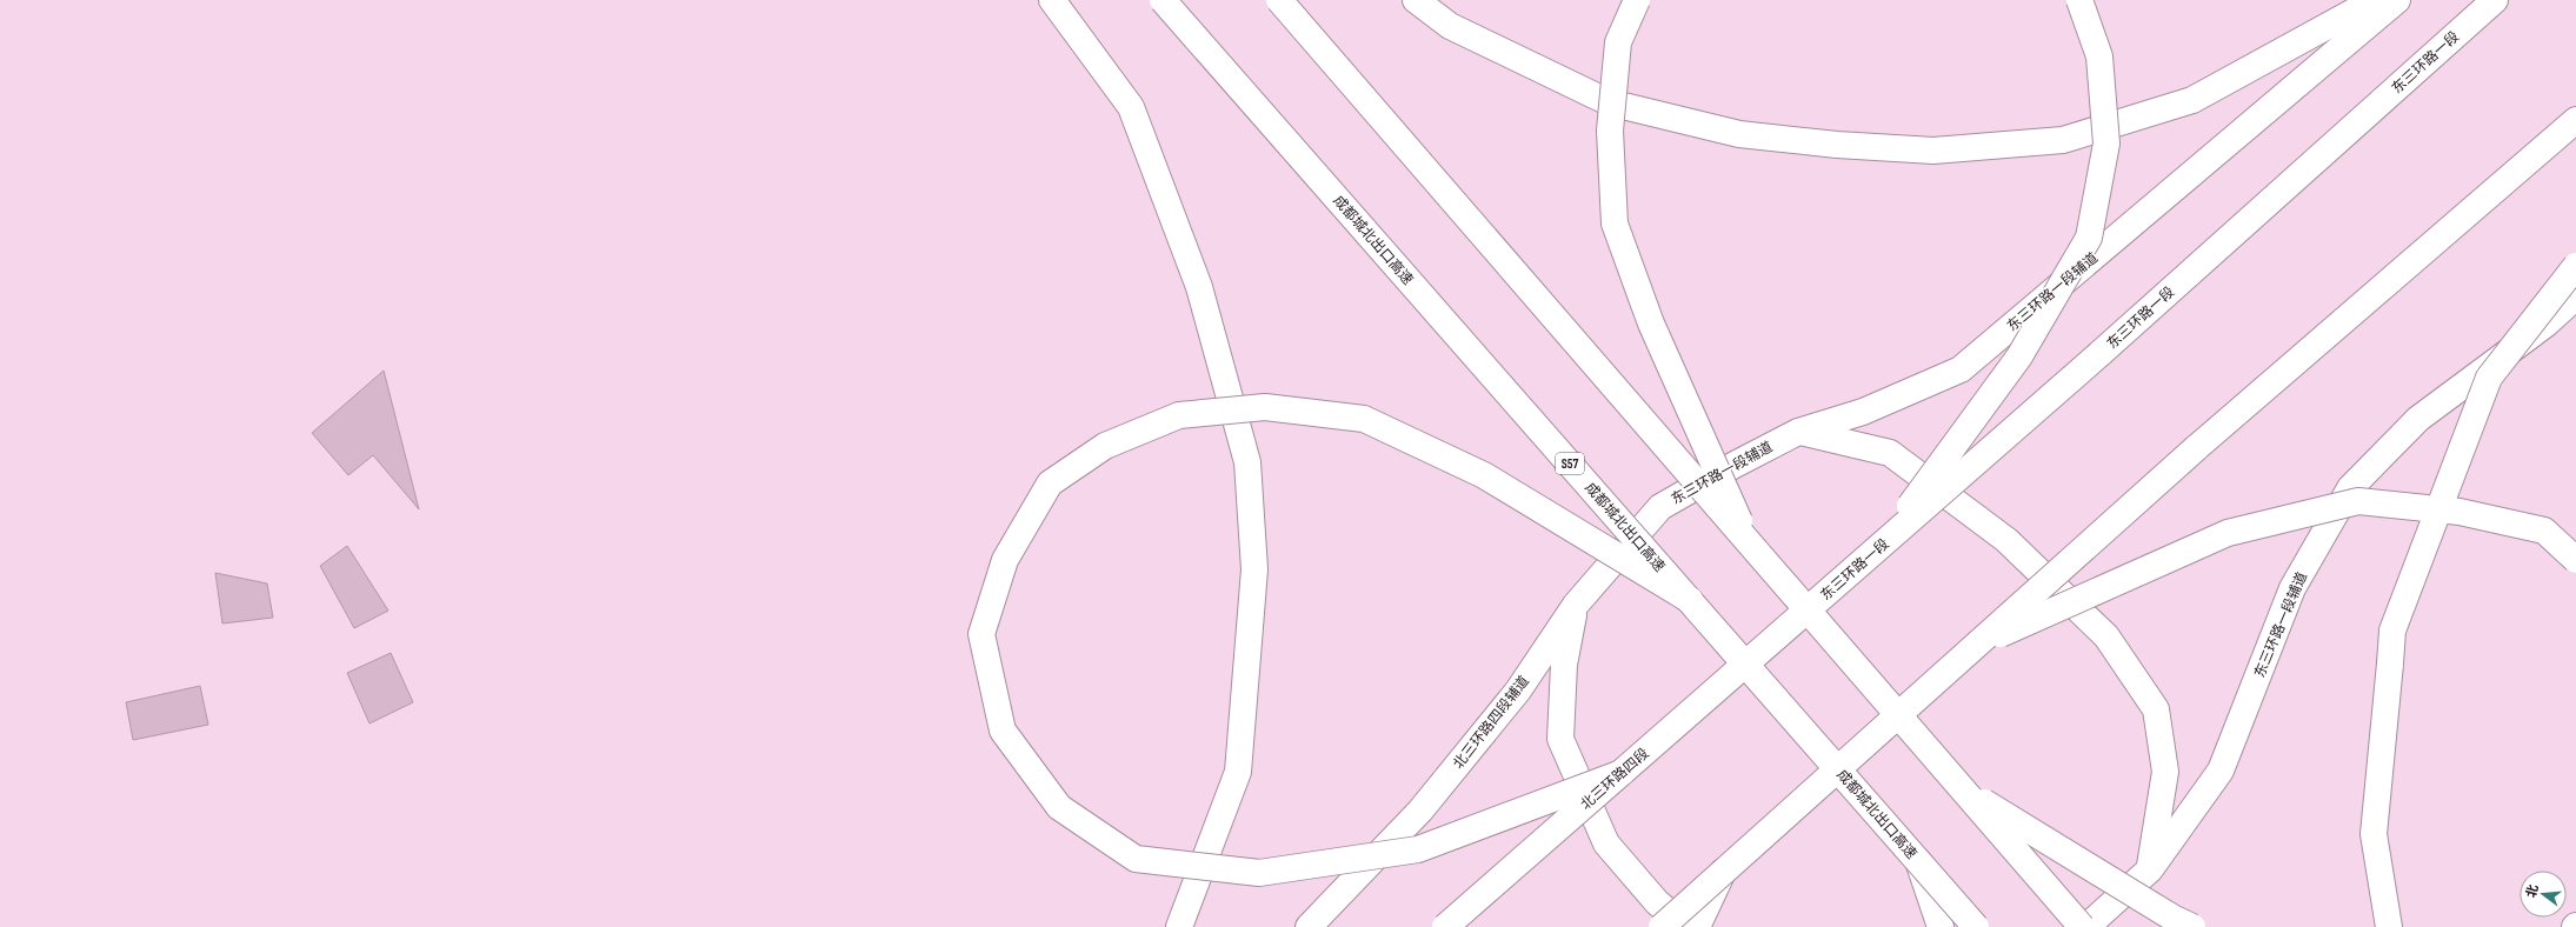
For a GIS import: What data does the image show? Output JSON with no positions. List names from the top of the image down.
{
  "streets": {
    "main road": [
      "东三环路一段",
      "成都城北出口高速",
      "东三环路一段辅道",
      "S57",
      "北三环路四段辅道",
      "北三环路四段"
    ]
  },
  "crossings": [
    ["东三环路一段", "北三环路四段"],
    ["东三环路一段辅道", "北三环路四段辅道"]
  ],
  "north": "left"
}
